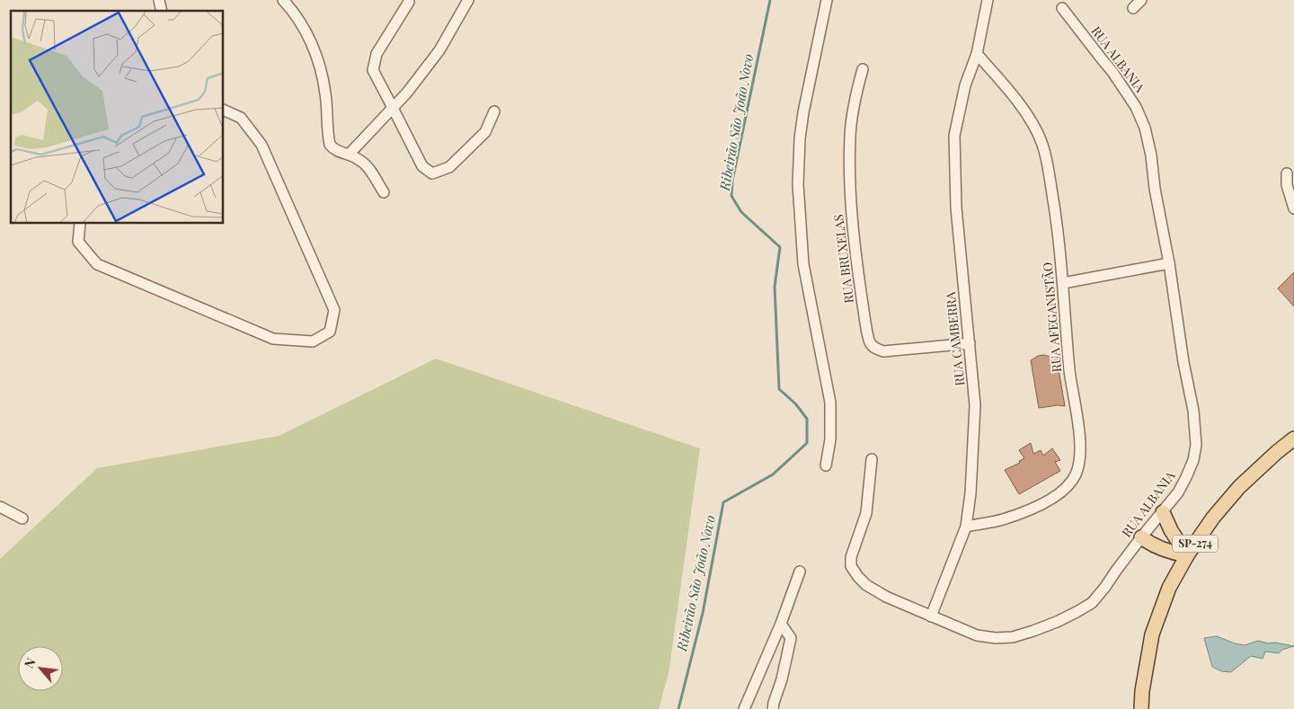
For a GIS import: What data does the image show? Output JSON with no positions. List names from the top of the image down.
{
  "streets": {
    "main road": ["SP-274"],
    "street": [
      "RUA ALBANIA",
      "RUA BRUXELAS",
      "RUA AFEGANISTÃO",
      "RUA CAMBERRA"
    ]
  },
  "crossings": [
    ["RUA ALBANIA", "RUA CAMBERRA"],
    ["RUA BRUXELAS", "RUA CAMBERRA"],
    ["RUA AFEGANISTÃO", "RUA CAMBERRA"]
  ],
  "water": ["Ribeirão São João Novo"],
  "north": "top left"
}
